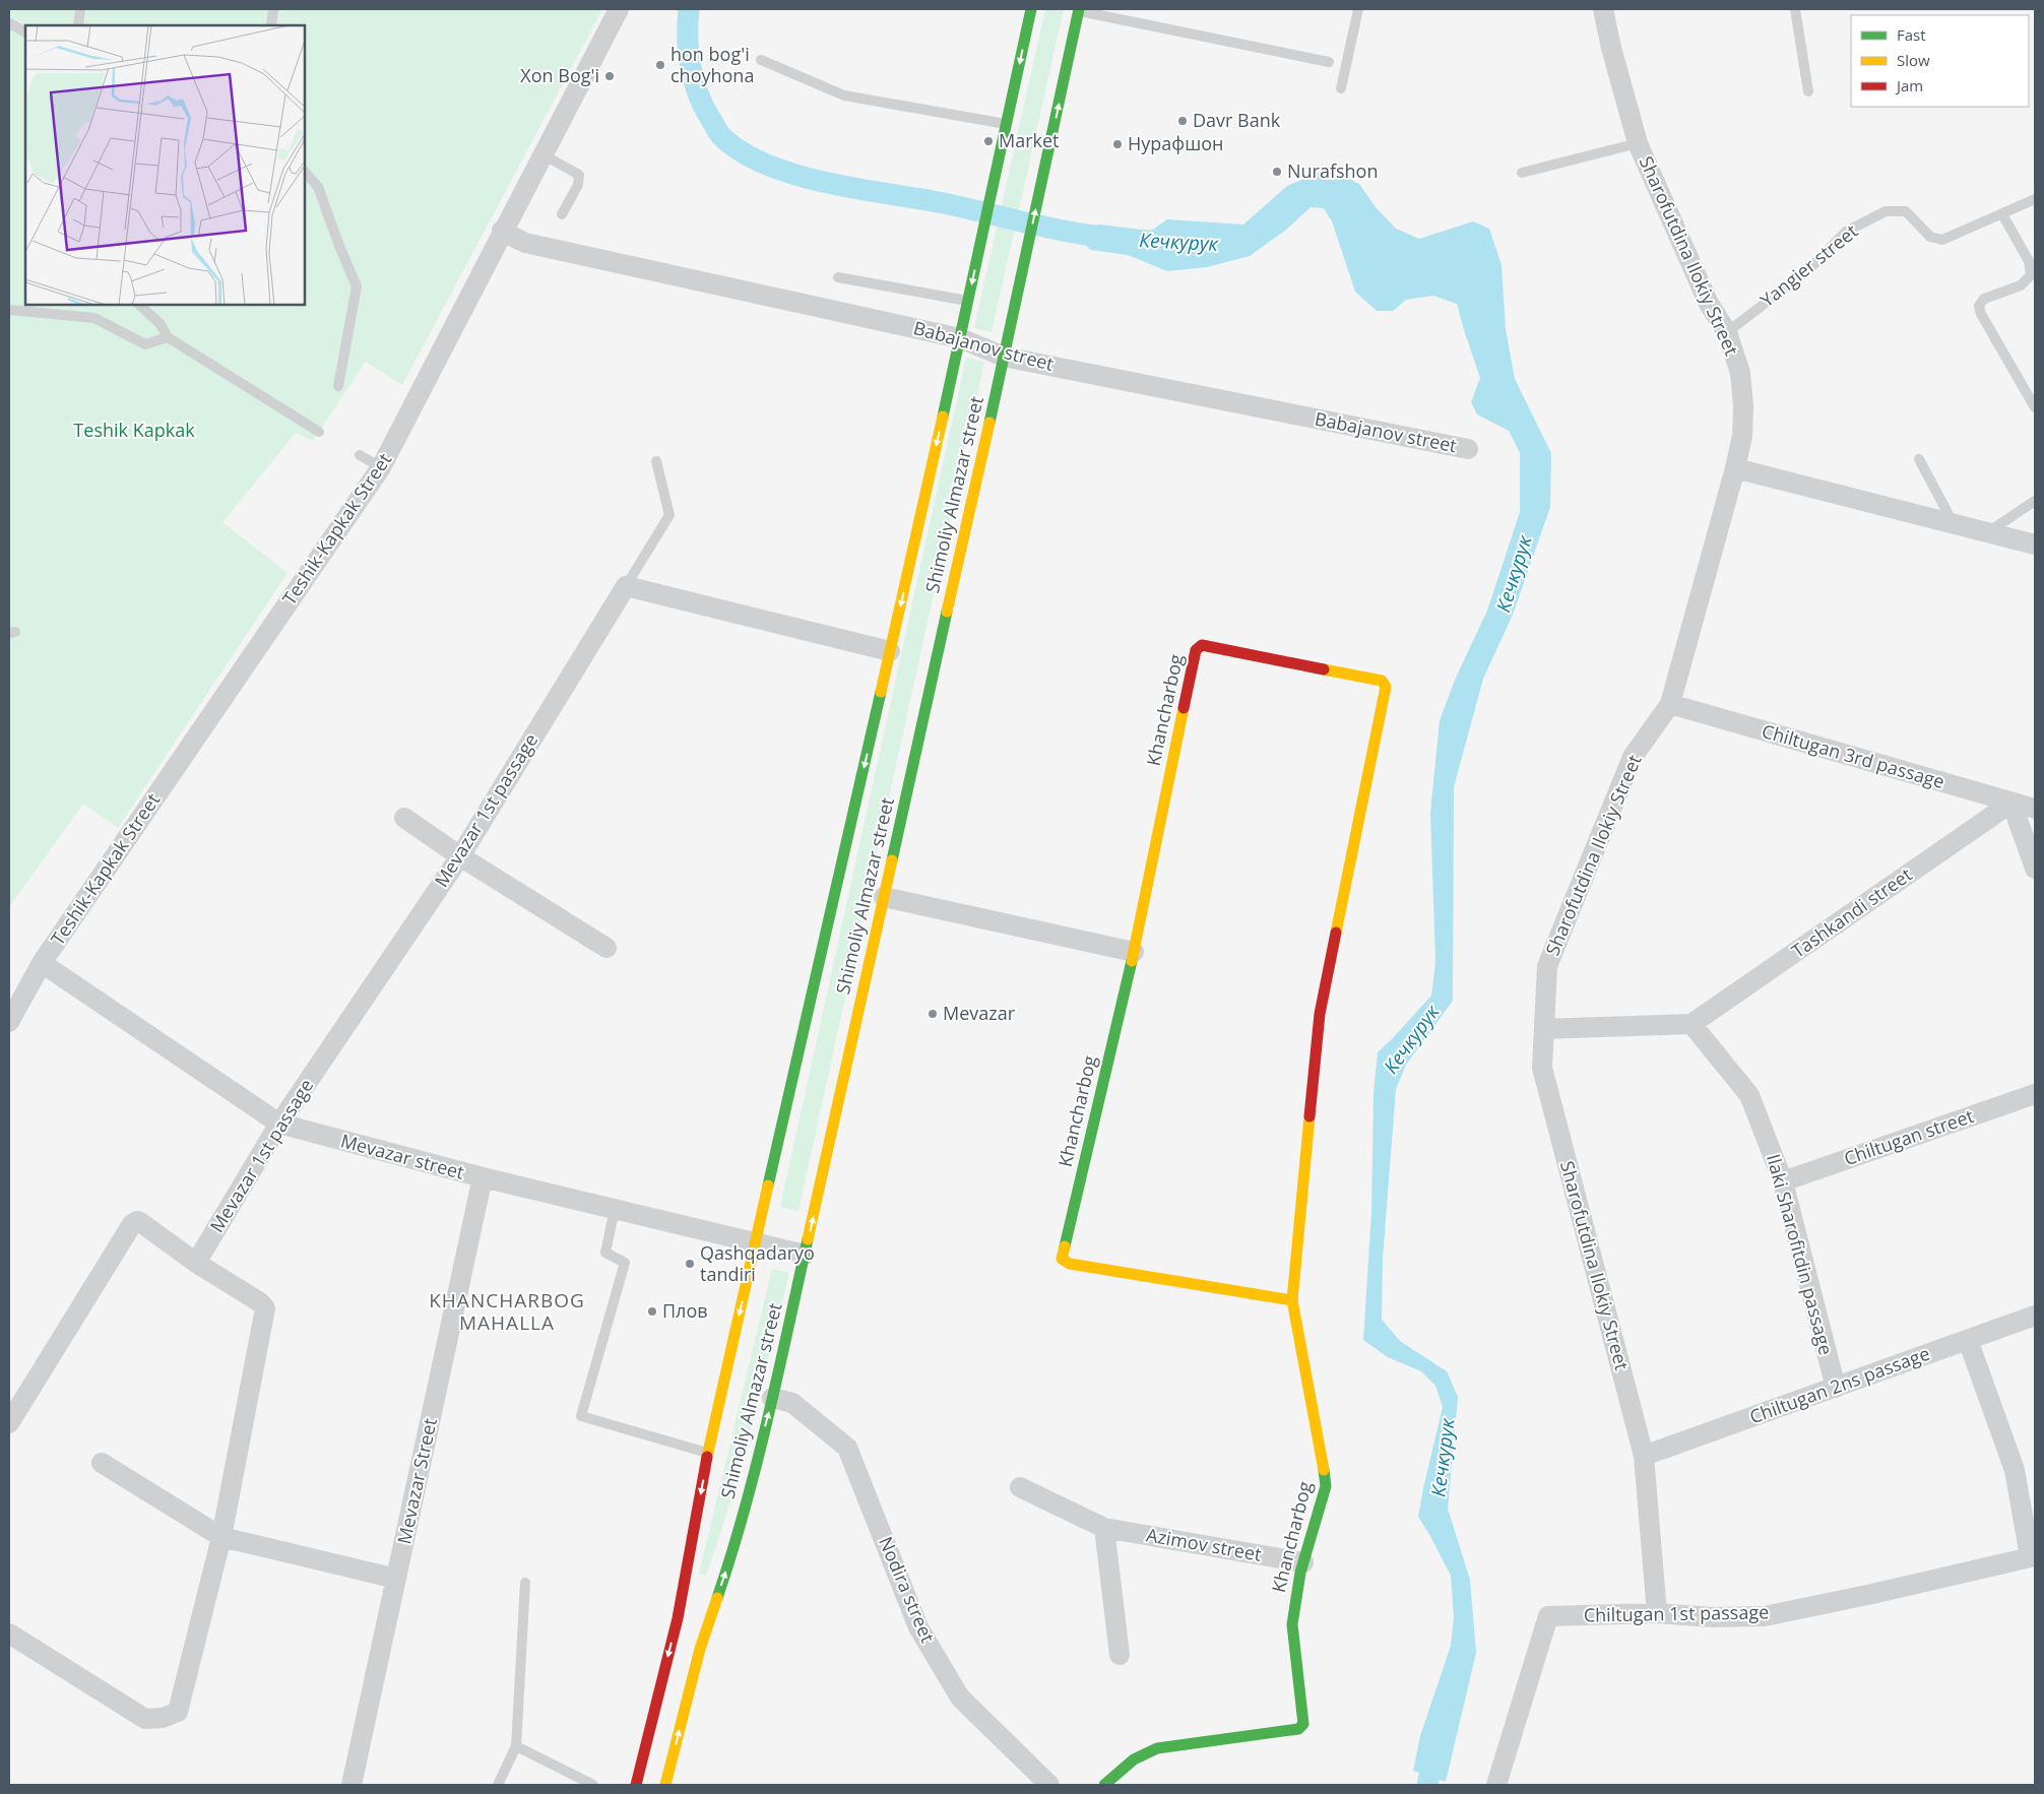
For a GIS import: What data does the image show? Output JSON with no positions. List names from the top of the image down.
{
  "streets": {
    "main road": ["Shimoliy Almazar street", "Khancharbog"],
    "street": [
      "Sharofutdina Ilokiy Street",
      "Babajanov street",
      "Teshik-Kapkak Street",
      "Chiltugan 3rd passage",
      "Mevazаr 1st passage",
      "Tashkandi street",
      "Chiltugаn street",
      "Mevazаr street",
      "Ilaki Sharofitdin passage",
      "Chiltugаn 2ns passage",
      "Mevazar Street",
      "Azimov street",
      "Nodira street",
      "Chiltugan 1st passage"
    ],
    "lane": ["Yangier street"]
  },
  "crossings": [
    ["Sharofutdina Ilokiy Street", "Yangier street"],
    ["Sharofutdina Ilokiy Street", "Chiltugan 3rd passage"],
    ["Sharofutdina Ilokiy Street", "Chiltugаn 2ns passage"],
    ["Sharofutdina Ilokiy Street", "Chiltugan 1st passage"],
    ["Babajanov street", "Shimoliy Almazar street"],
    ["Babajanov street", "Teshik-Kapkak Street"],
    ["Shimoliy Almazar street", "Mevazаr street"],
    ["Shimoliy Almazar street", "Nodira street"],
    ["Teshik-Kapkak Street", "Mevazаr street"],
    ["Khancharbog", "Azimov street"],
    ["Chiltugan 3rd passage", "Tashkandi street"],
    ["Mevazаr 1st passage", "Mevazаr street"],
    ["Tashkandi street", "Ilaki Sharofitdin passage"],
    ["Chiltugаn street", "Ilaki Sharofitdin passage"],
    ["Mevazаr street", "Mevazar Street"],
    ["Ilaki Sharofitdin passage", "Chiltugаn 2ns passage"]
  ],
  "districts": ["KHANCHARBOG MAHALLA"],
  "water": ["Кечкурук"],
  "parks": ["Teshik Kapkak"],
  "places": [
    "hon bog'i choyhona",
    "Xon Bog'i",
    "Davr Bank",
    "Market",
    "Нурафшон",
    "Nurafshon",
    "Mevazar",
    "Qashqadaryo tandiri",
    "Плов"
  ],
  "legend": ["Fast", "Slow", "Jam"]
}
